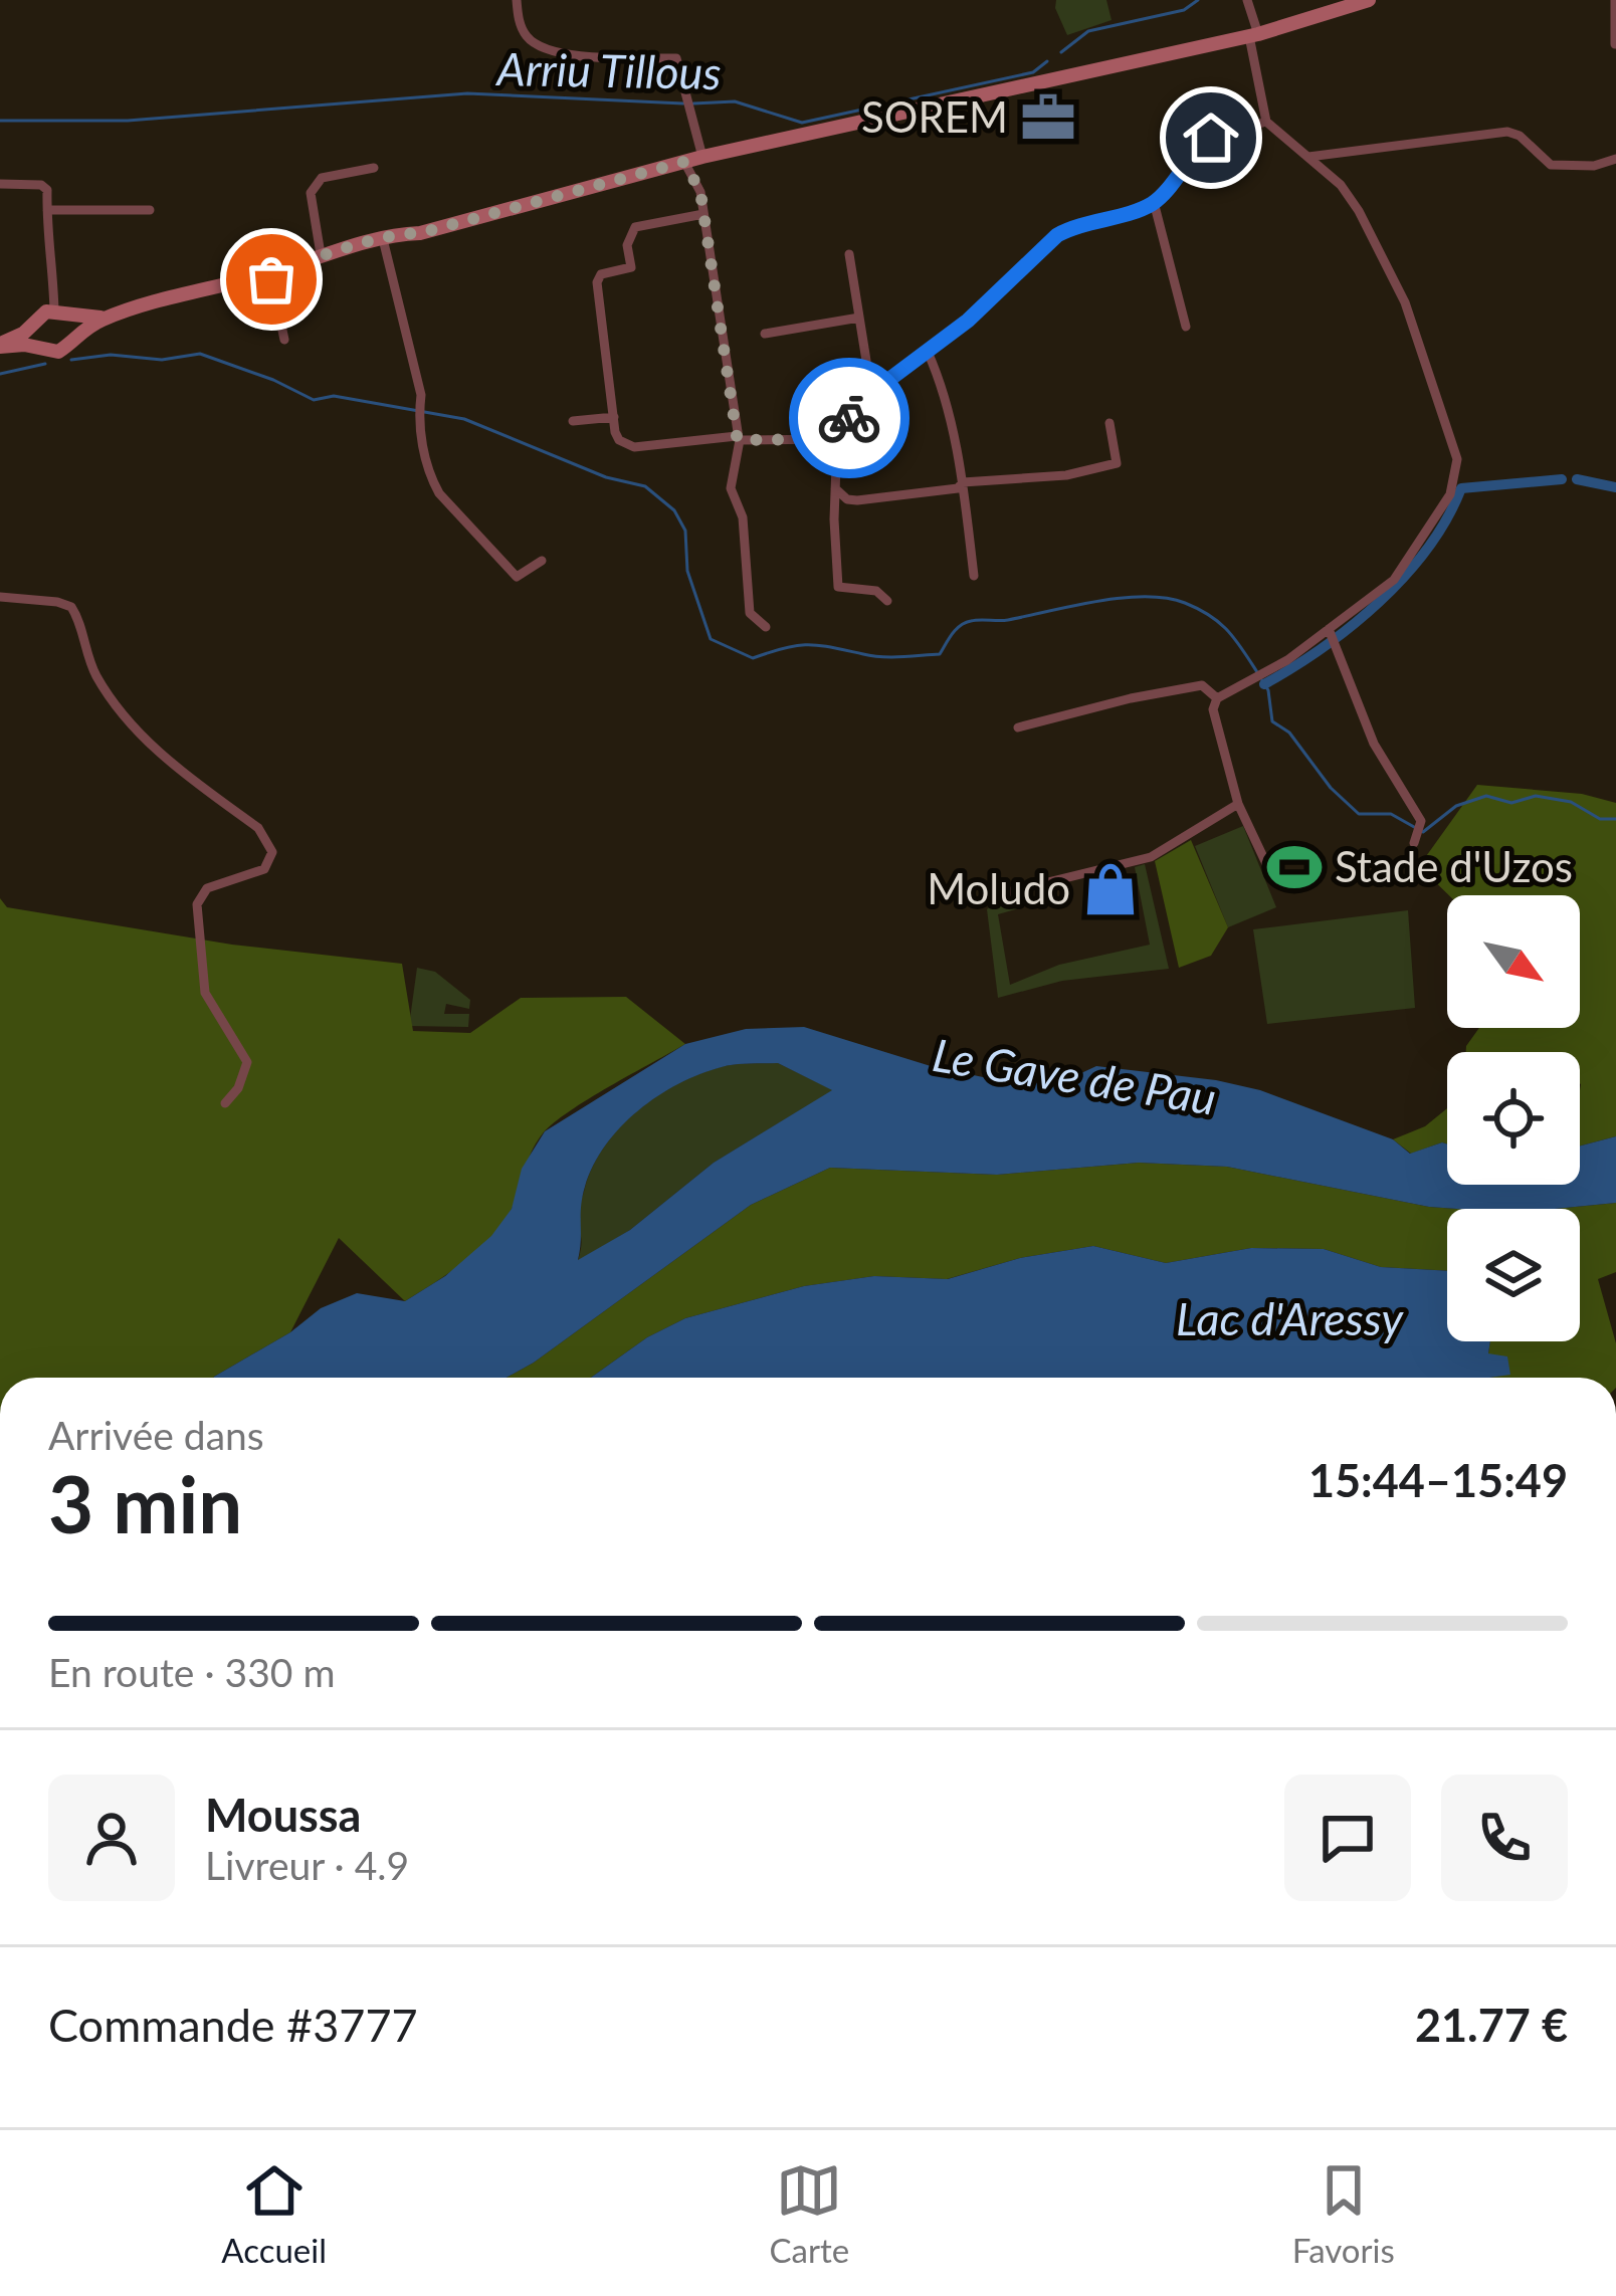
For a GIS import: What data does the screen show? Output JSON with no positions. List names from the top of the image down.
{
  "water": ["Arriu Tillous", "Le Gave de Pau", "Lac d'Aressy"],
  "places": {
    "office": ["SOREM"],
    "sports": ["Stade d'Uzos"],
    "shop": ["Moludo"]
  },
  "north": "bottom right",
  "page": {
    "heading": ["3 min", "Arrivée dans", "15:44–15:49"],
    "panel": [
      "Moussa",
      "Livreur · 4.9",
      "Commande #3777",
      "21.77 €"
    ],
    "bar": "En route · 330 m",
    "tabs": ["Accueil", "Carte", "Favoris"]
  }
}
